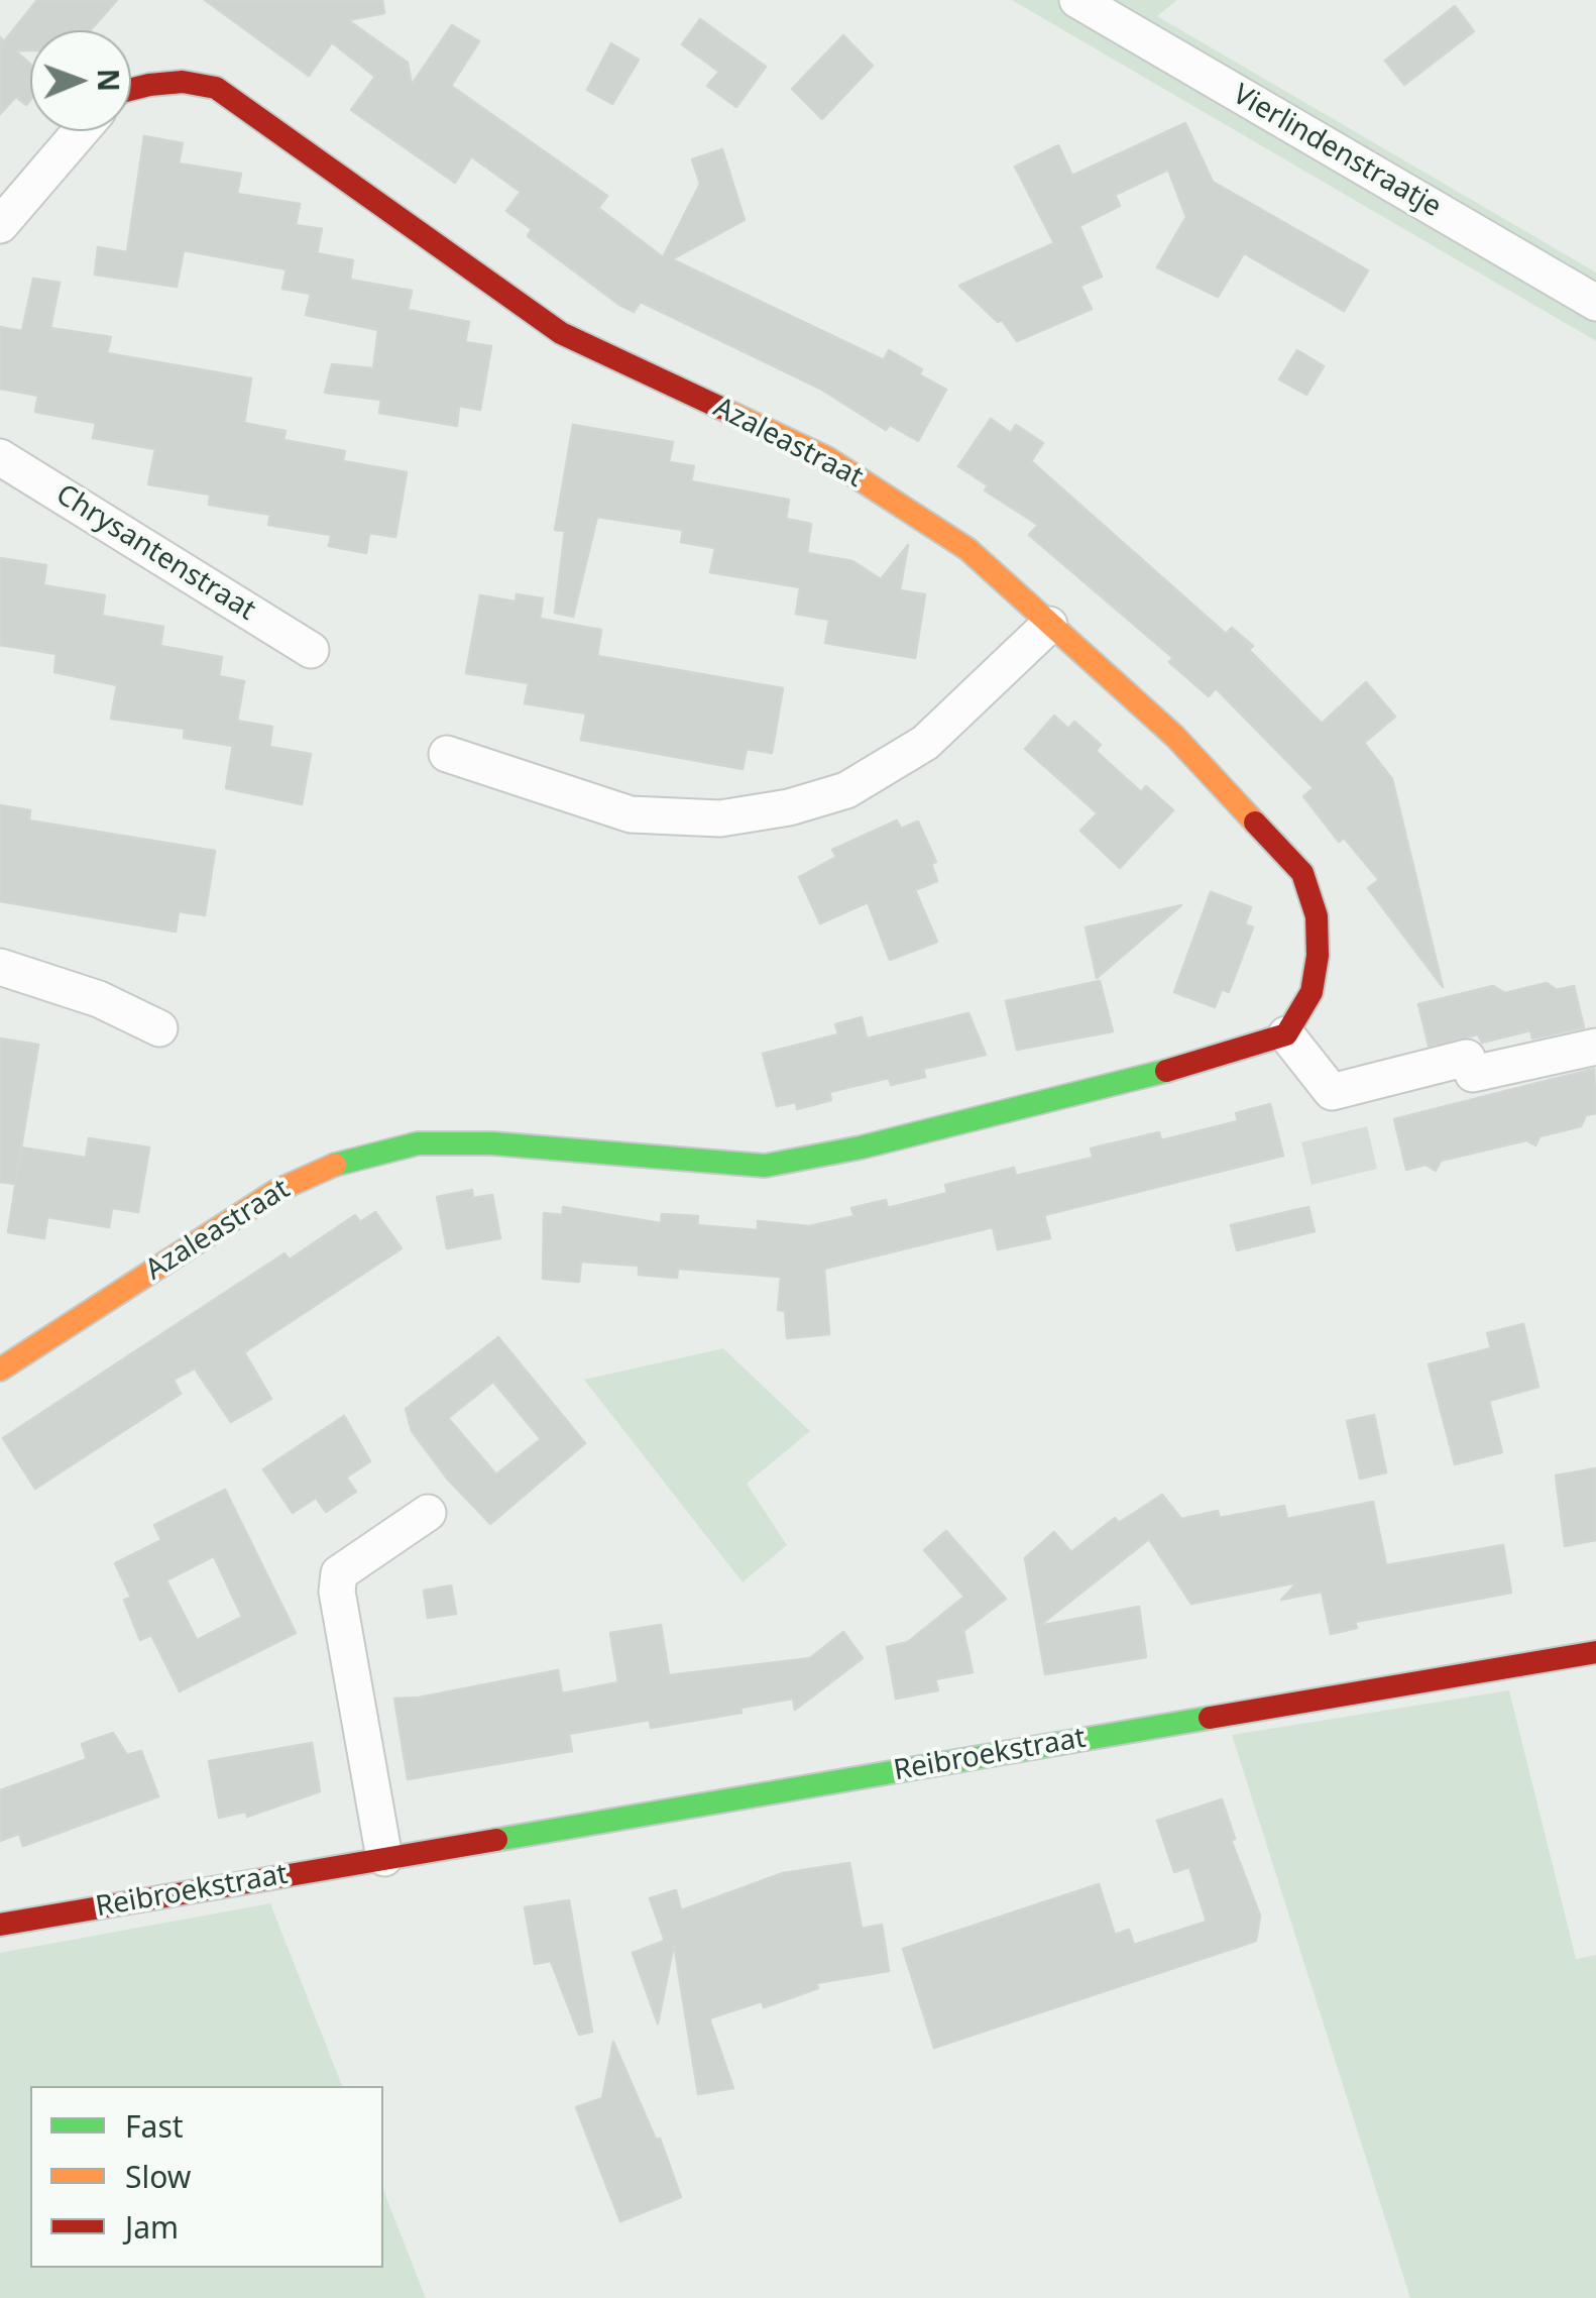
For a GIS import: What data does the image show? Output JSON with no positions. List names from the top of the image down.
{
  "streets": {
    "street": [
      "Vierlindenstraatje",
      "Azaleastraat",
      "Chrysantenstraat",
      "Reibroekstraat"
    ]
  },
  "legend": ["Fast", "Slow", "Jam"],
  "north": "right"
}
